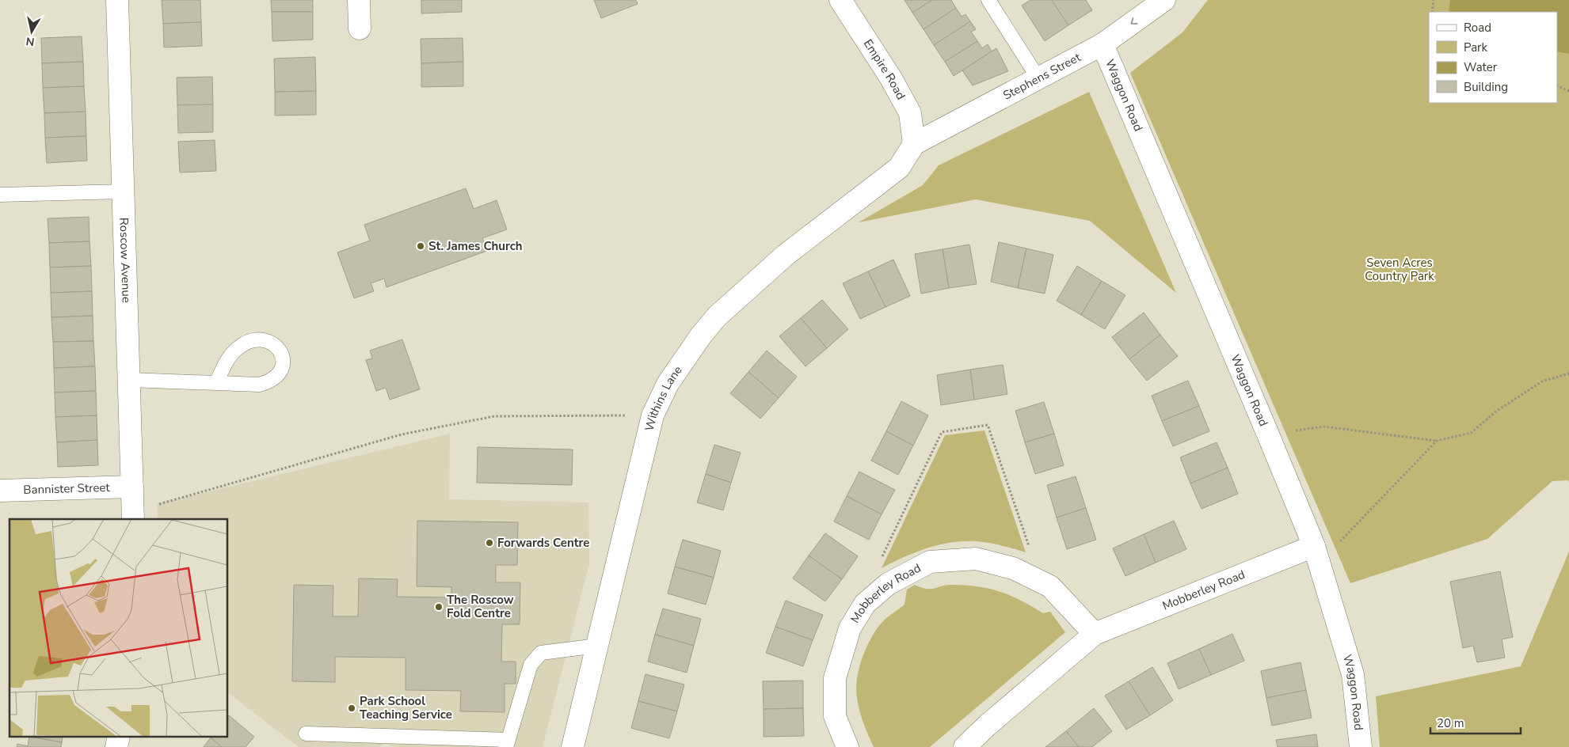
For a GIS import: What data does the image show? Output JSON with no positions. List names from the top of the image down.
{
  "streets": {
    "street": [
      "Empire Road",
      "Stephens Street",
      "Waggon Road",
      "Roscow Avenue",
      "Withins Lane",
      "Bannister Street",
      "Mobberley Road"
    ]
  },
  "crossings": [
    ["Empire Road", "Stephens Street"],
    ["Empire Road", "Withins Lane"],
    ["Stephens Street", "Waggon Road"],
    ["Stephens Street", "Withins Lane"],
    ["Waggon Road", "Mobberley Road"],
    ["Roscow Avenue", "Bannister Street"]
  ],
  "parks": ["Seven Acres Country Park"],
  "places": [
    "St. James Church",
    "Forwards Centre",
    "The Roscow Fold Centre",
    "Park School Teaching Service"
  ],
  "legend": [
    "Road",
    "Park",
    "Water",
    "Building"
  ],
  "scale_bar": "20 m",
  "north": "bottom"
}
